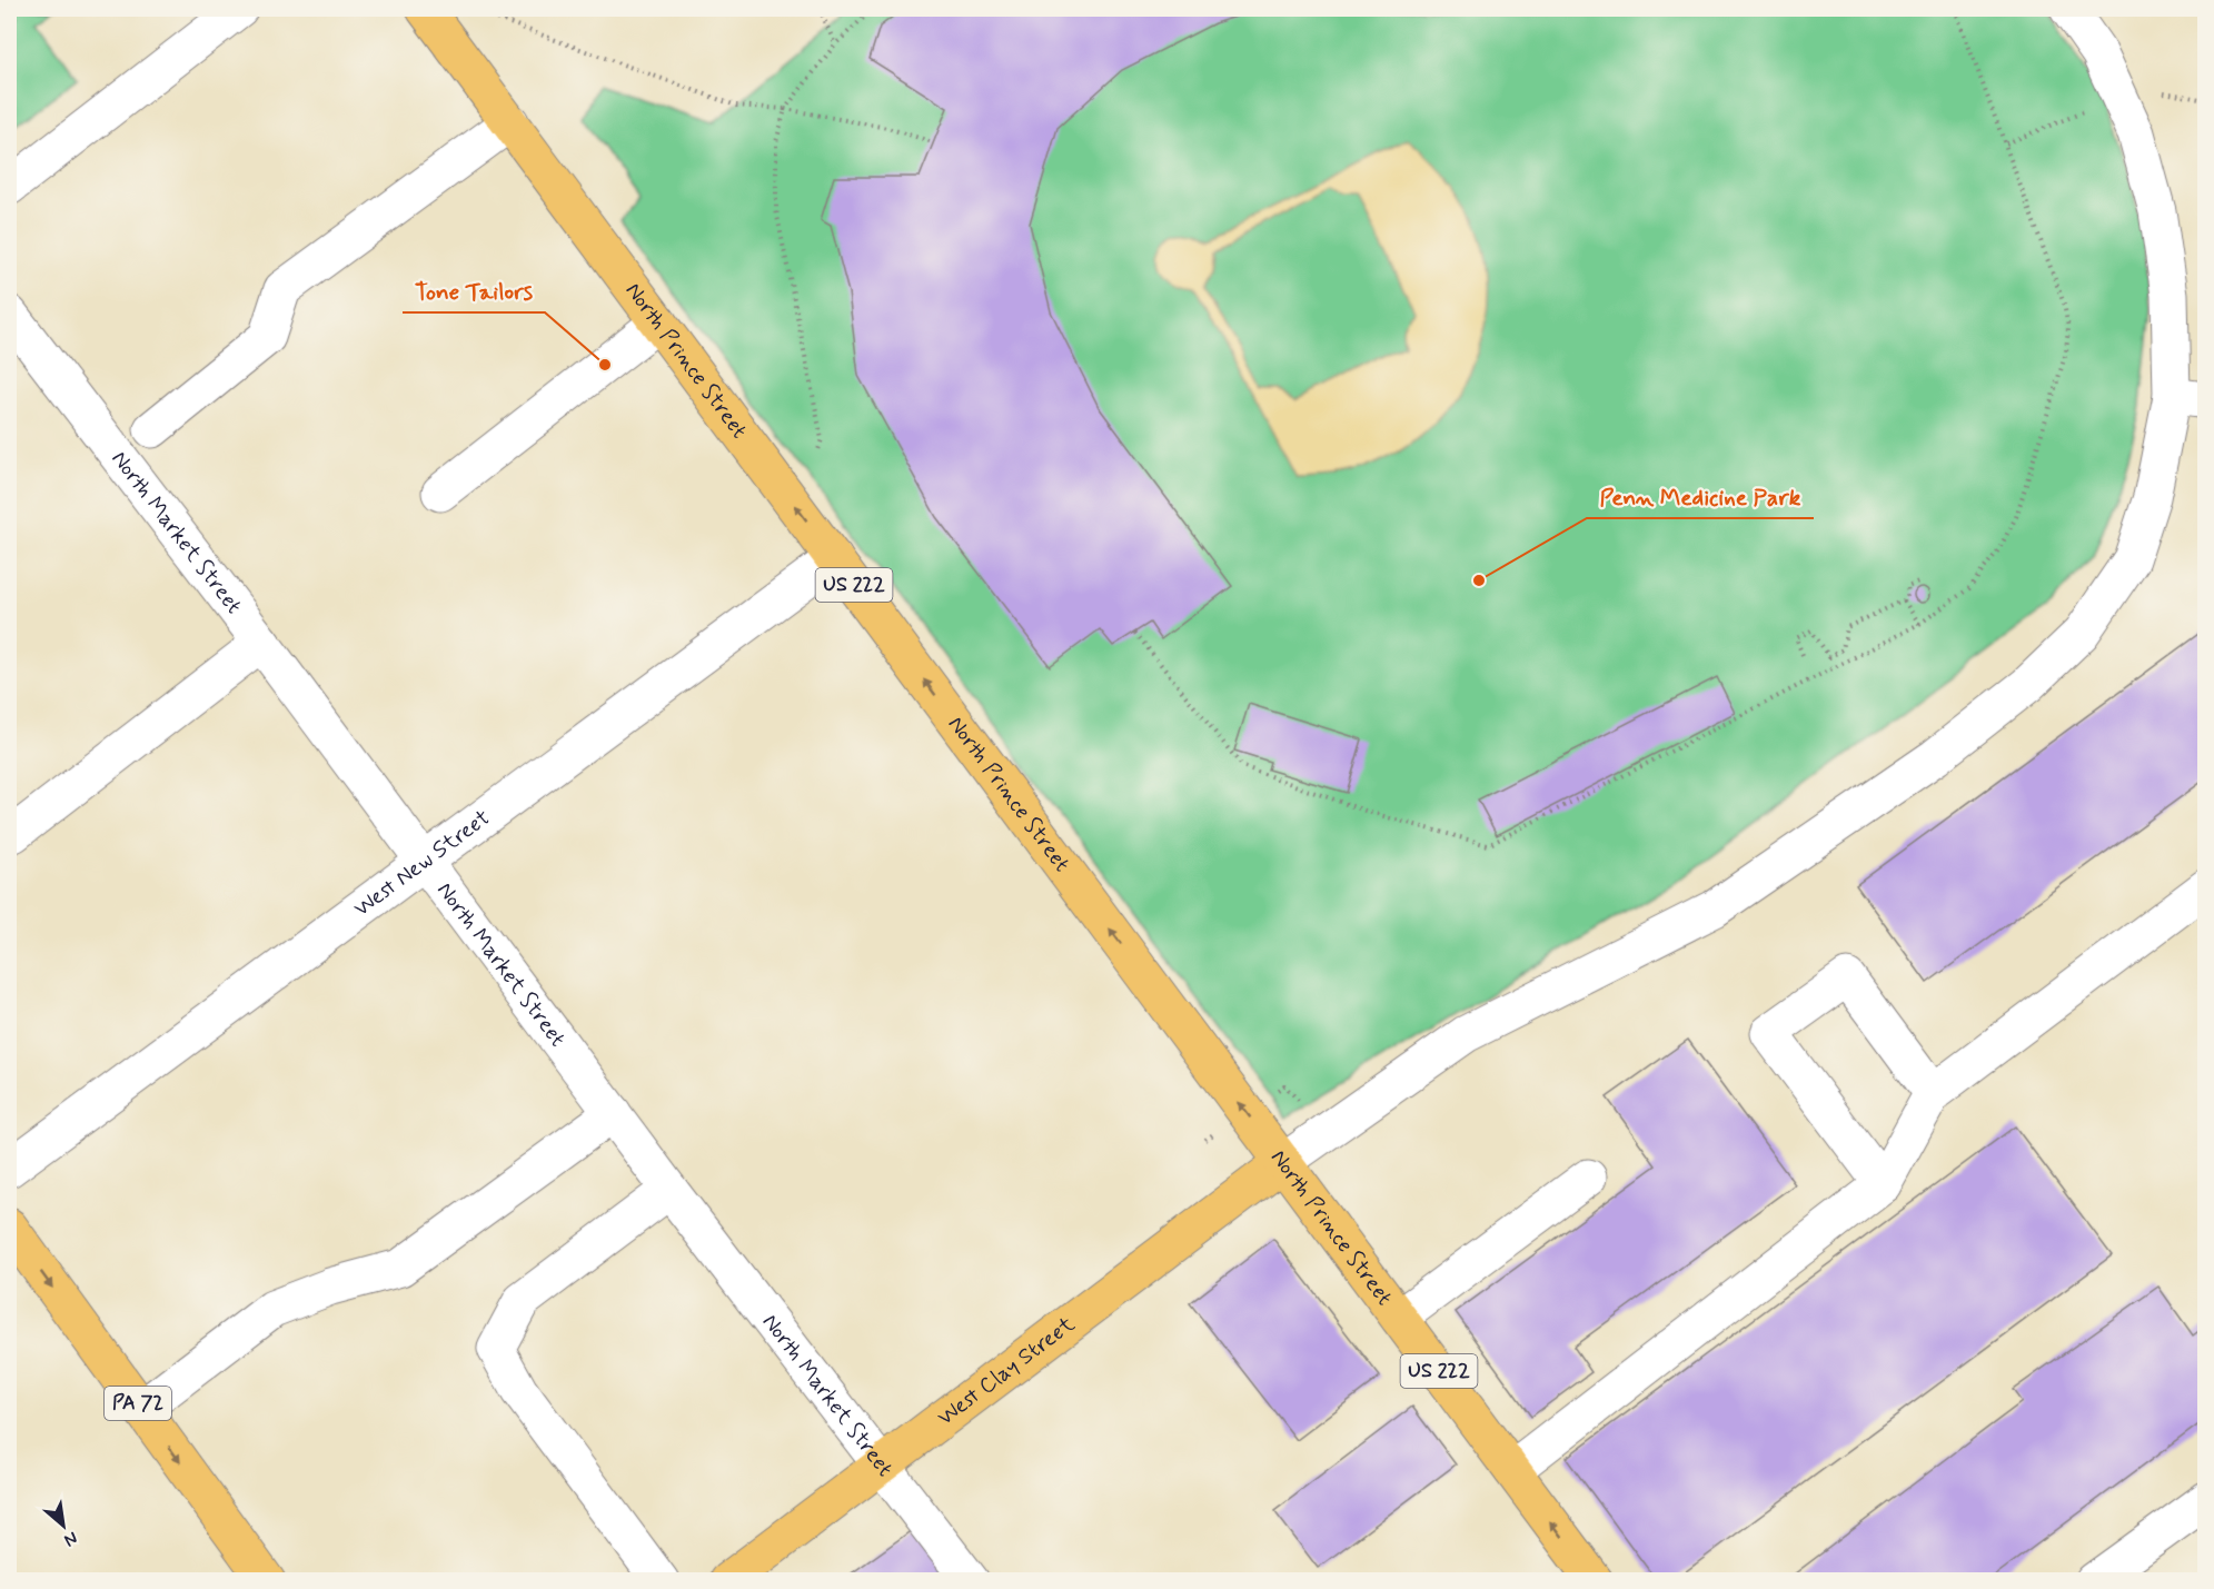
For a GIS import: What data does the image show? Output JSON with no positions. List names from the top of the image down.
{
  "streets": {
    "main road": [
      "North Prince Street",
      "US 222",
      "West Clay Street",
      "PA 72"
    ],
    "street": ["North Market Street", "West New Street"]
  },
  "crossings": [
    ["North Prince Street", "West New Street"],
    ["North Prince Street", "West Clay Street"],
    ["North Market Street", "West New Street"],
    ["North Market Street", "West Clay Street"]
  ],
  "one_way": ["North Prince Street"],
  "places": ["Tone Tailors", "Penn Medicine Park"],
  "north": "bottom right"
}
